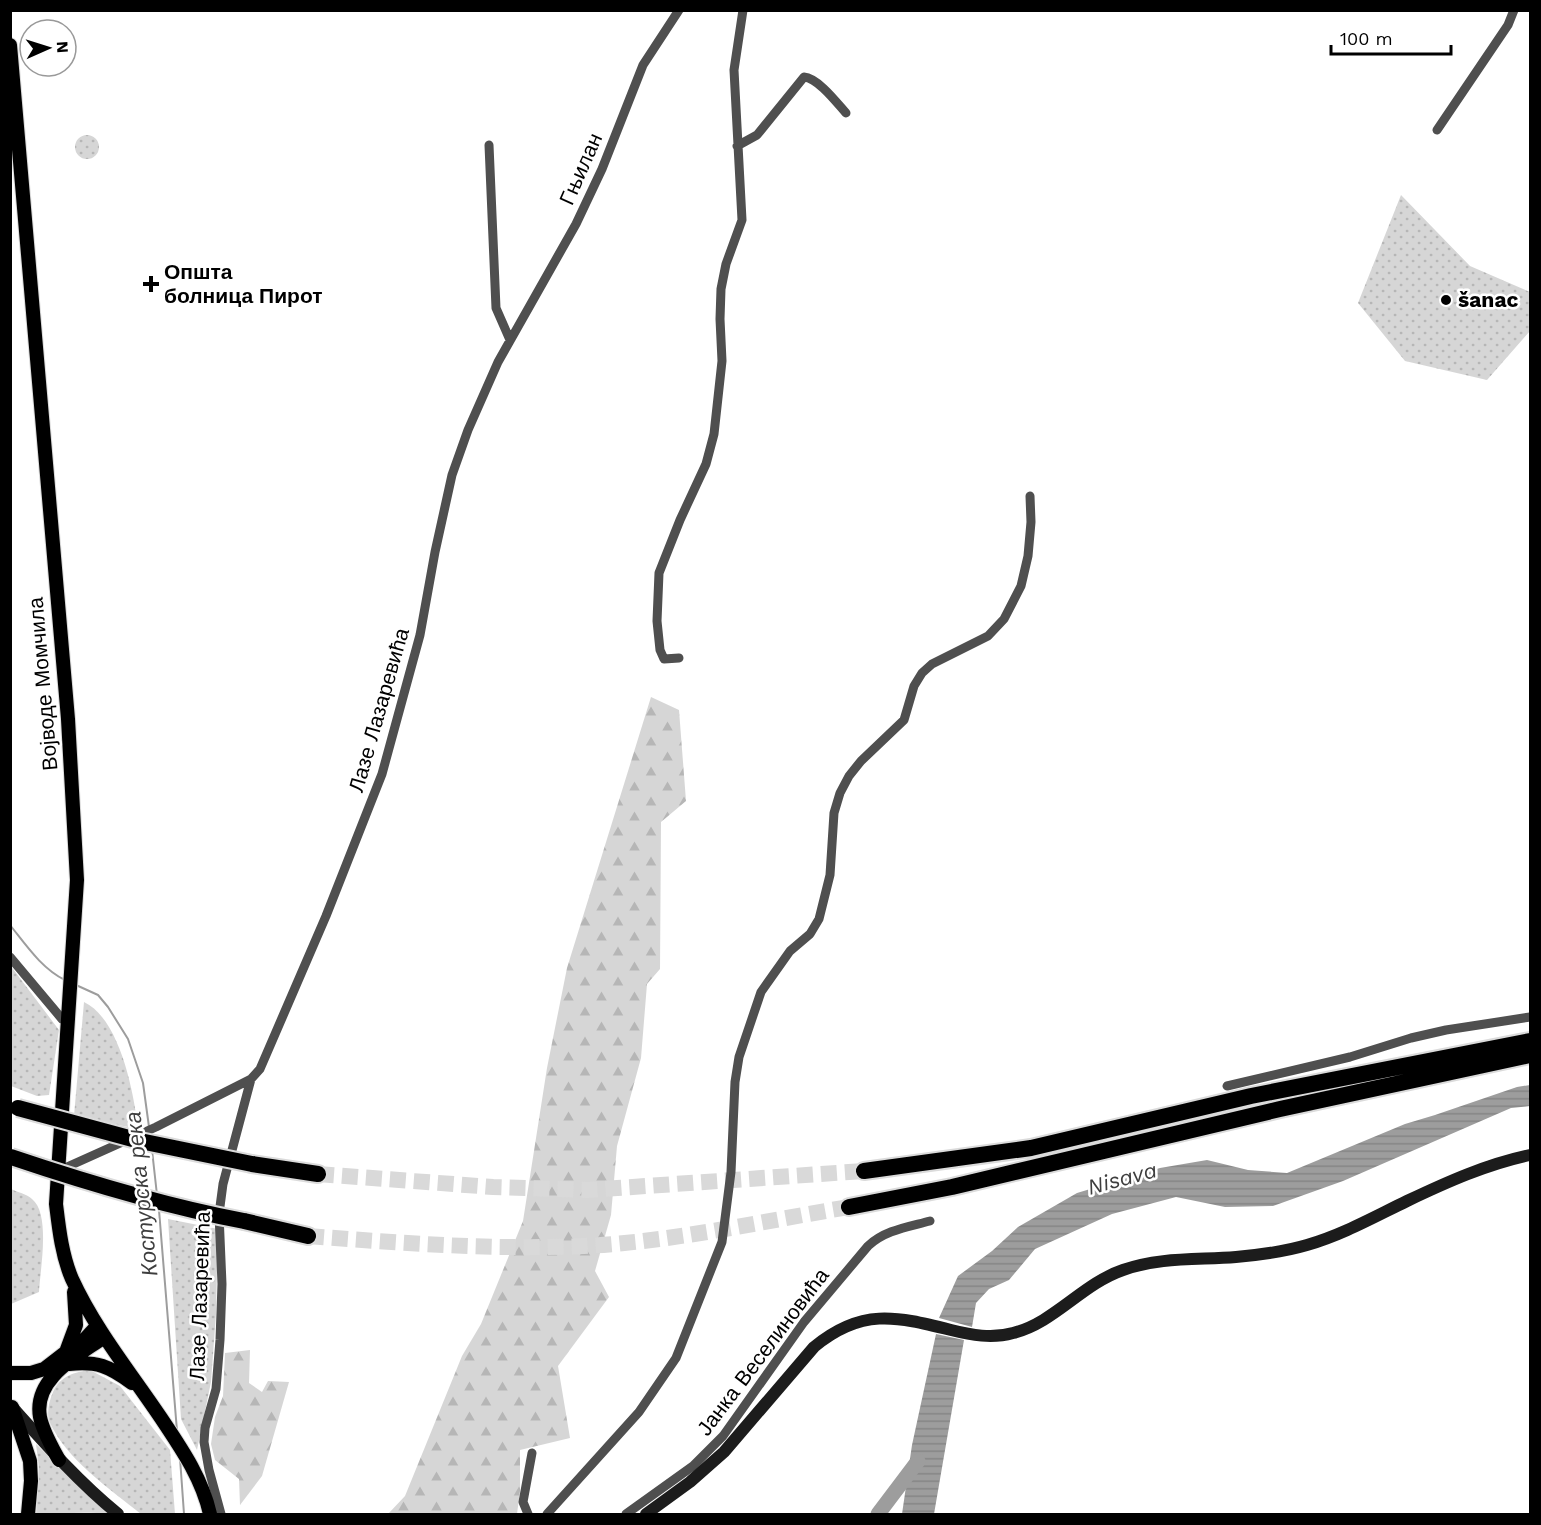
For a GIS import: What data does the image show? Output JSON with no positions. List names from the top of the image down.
{
  "streets": {
    "main road": ["Војводе Момчила"],
    "street": ["Гњилан", "Лазе Лазаревића", "Јанка Веселиновића"]
  },
  "crossings": [
    ["Гњилан", "Лазе Лазаревића"]
  ],
  "water": ["Nisava", "Костурска река"],
  "places": {
    "health": ["Општа болница Пирот"],
    "other": ["šanac"]
  },
  "scale_bar": "100 m",
  "north": "right"
}
